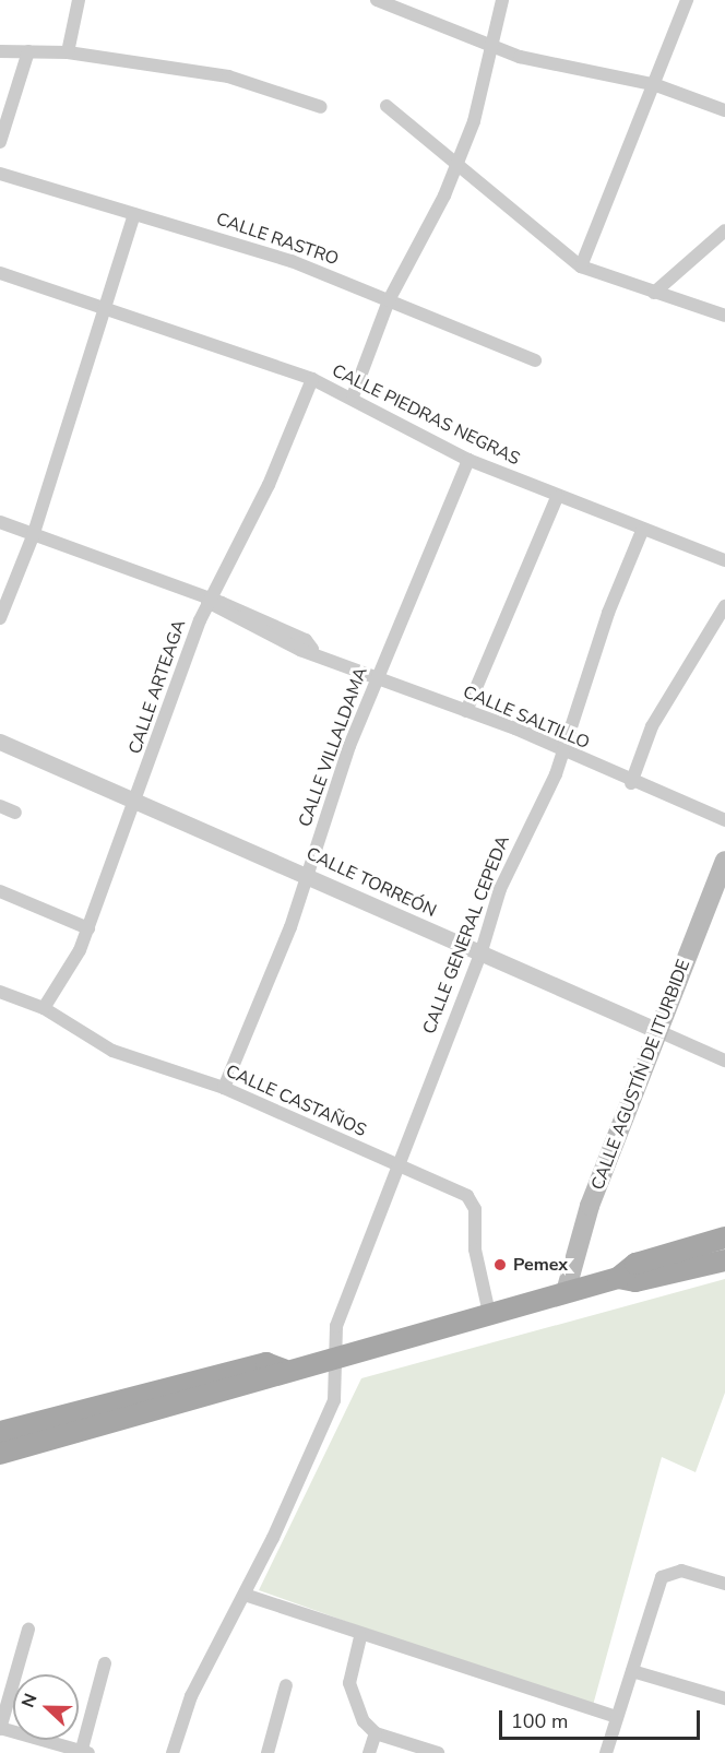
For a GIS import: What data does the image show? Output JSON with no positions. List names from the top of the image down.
{
  "streets": {
    "main road": ["CALLE AGUSTÍN DE ITURBIDE"],
    "street": [
      "CALLE RASTRO",
      "CALLE PIEDRAS NEGRAS",
      "CALLE ARTEAGA",
      "CALLE SALTILLO",
      "CALLE VILLALDAMA",
      "CALLE TORREÓN",
      "CALLE GENERAL CEPEDA",
      "CALLE CASTAÑOS"
    ]
  },
  "crossings": [
    ["CALLE PIEDRAS NEGRAS", "CALLE ARTEAGA"],
    ["CALLE PIEDRAS NEGRAS", "CALLE VILLALDAMA"],
    ["CALLE PIEDRAS NEGRAS", "CALLE GENERAL CEPEDA"],
    ["CALLE ARTEAGA", "CALLE SALTILLO"],
    ["CALLE ARTEAGA", "CALLE TORREÓN"],
    ["CALLE ARTEAGA", "CALLE CASTAÑOS"],
    ["CALLE SALTILLO", "CALLE VILLALDAMA"],
    ["CALLE SALTILLO", "CALLE GENERAL CEPEDA"],
    ["CALLE VILLALDAMA", "CALLE TORREÓN"],
    ["CALLE VILLALDAMA", "CALLE CASTAÑOS"],
    ["CALLE TORREÓN", "CALLE GENERAL CEPEDA"],
    ["CALLE TORREÓN", "CALLE AGUSTÍN DE ITURBIDE"],
    ["CALLE GENERAL CEPEDA", "CALLE CASTAÑOS"]
  ],
  "places": ["Pemex"],
  "scale_bar": "100 m",
  "north": "left"
}
